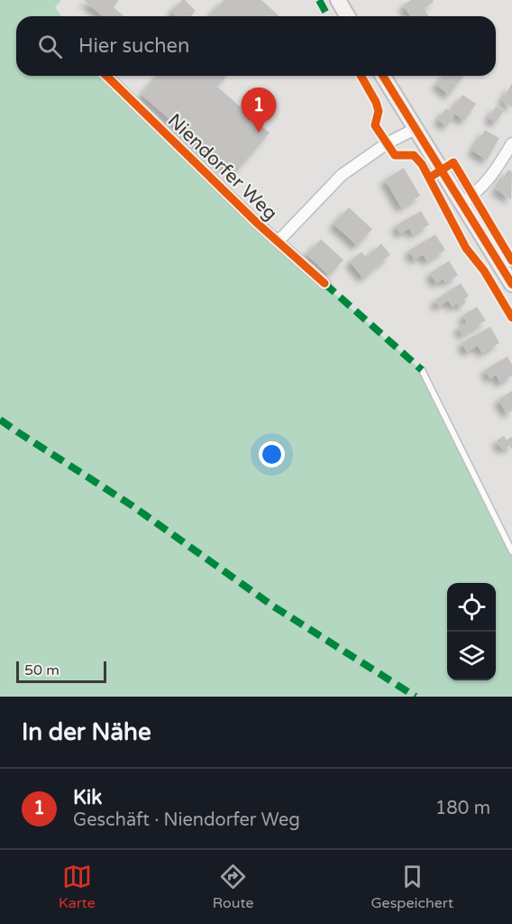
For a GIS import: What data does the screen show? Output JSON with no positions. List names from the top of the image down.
{
  "streets": {
    "street": ["Niendorfer Weg"]
  },
  "scale_bar": "50 m",
  "page": {
    "search": "Hier suchen",
    "pins": "1",
    "scale": "50 m",
    "heading": "In der Nähe",
    "list": [
      {
        "mark": "1",
        "name": "Kik",
        "note": "Geschäft · Niendorfer Weg",
        "value": "180 m"
      }
    ],
    "nav": ["Karte", "Route", "Gespeichert"]
  }
}
